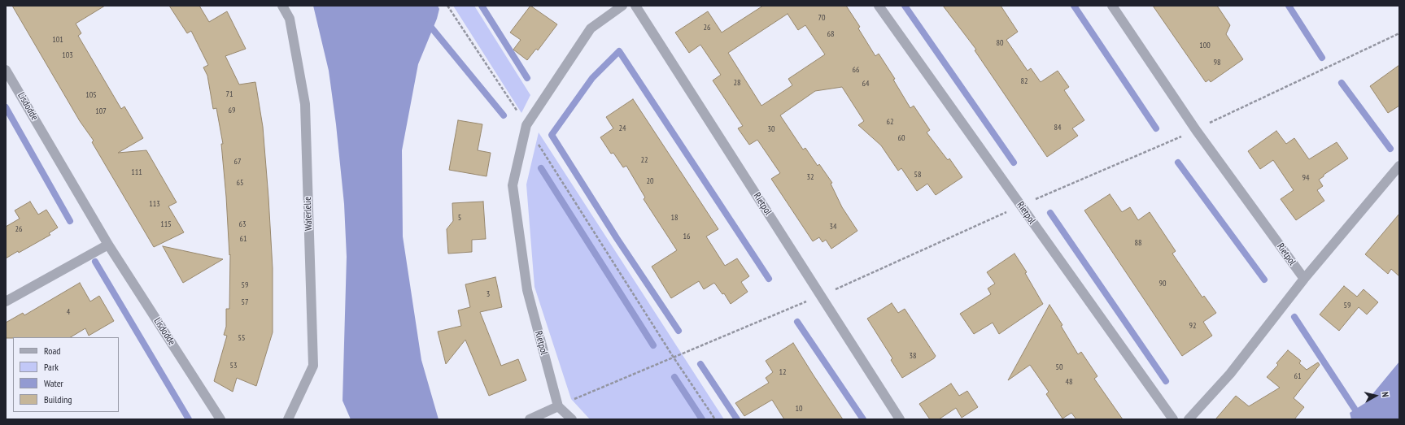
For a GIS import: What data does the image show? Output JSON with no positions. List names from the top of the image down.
{
  "streets": {
    "street": ["Lisdodde", "Rietpol", "Waterlelie"]
  },
  "house_numbers": [
    "70",
    "26",
    "68",
    "101",
    "80",
    "100",
    "103",
    "98",
    "66",
    "82",
    "28",
    "64",
    "71",
    "105",
    "69",
    "107",
    "62",
    "84",
    "24",
    "30",
    "60",
    "22",
    "67",
    "111",
    "58",
    "32",
    "94",
    "20",
    "65",
    "113",
    "5",
    "18",
    "115",
    "63",
    "34",
    "26",
    "16",
    "61",
    "88",
    "90",
    "59",
    "3",
    "57",
    "59",
    "4",
    "92",
    "55",
    "38",
    "53",
    "50",
    "12",
    "61",
    "48",
    "10"
  ],
  "legend": [
    "Road",
    "Park",
    "Water",
    "Building"
  ],
  "north": "right"
}
